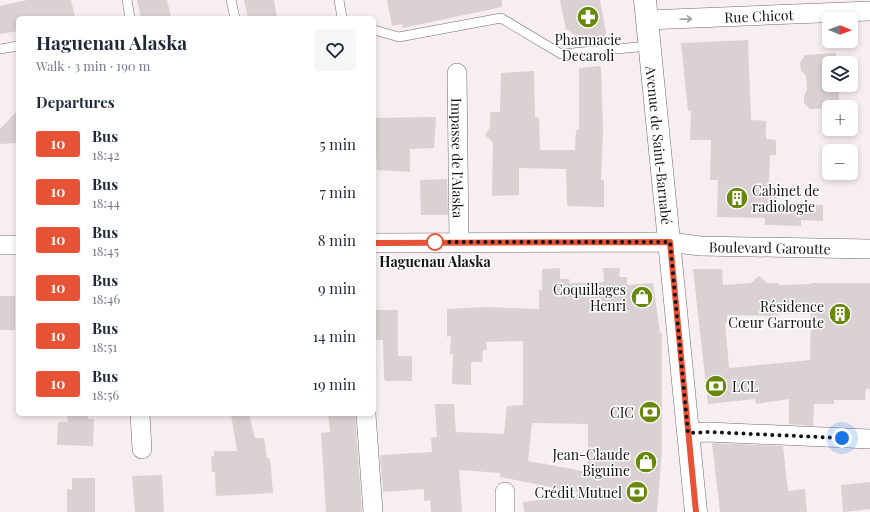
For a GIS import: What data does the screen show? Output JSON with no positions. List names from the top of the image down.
{
  "streets": {
    "main road": ["Avenue de Saint-Barnabé"],
    "street": ["Rue Chicot", "Impasse de l'Alaska", "Boulevard Garoutte"]
  },
  "crossings": [
    ["Rue Chicot", "Avenue de Saint-Barnabé"],
    ["Avenue de Saint-Barnabé", "Boulevard Garoutte"],
    ["Impasse de l'Alaska", "Boulevard Garoutte"]
  ],
  "one_way": ["Rue Chicot"],
  "places": {
    "pharmacy": ["Pharmacie Decaroli"],
    "building": ["Cabinet de radiologie", "Résidence Cœur Garroute"],
    "other": ["Haguenau Alaska"],
    "shop": ["Coquillages Henri", "Jean-Claude Biguine"],
    "bank": ["LCL", "CIC", "Crédit Mutuel"]
  },
  "lines": ["bus line 10"],
  "north": "right",
  "page": {
    "map_buttons": ["+", "−"],
    "heading": [
      ["Haguenau Alaska", "Walk · 3 min · 190 m"],
      "Departures"
    ],
    "list": [
      {
        "mark": "10",
        "name": "Bus",
        "note": "18:42",
        "value": "5 min"
      },
      {
        "mark": "10",
        "name": "Bus",
        "note": "18:44",
        "value": "7 min"
      },
      {
        "mark": "10",
        "name": "Bus",
        "note": "18:45",
        "value": "8 min"
      },
      {
        "mark": "10",
        "name": "Bus",
        "note": "18:46",
        "value": "9 min"
      },
      {
        "mark": "10",
        "name": "Bus",
        "note": "18:51",
        "value": "14 min"
      },
      {
        "mark": "10",
        "name": "Bus",
        "note": "18:56",
        "value": "19 min"
      }
    ]
  }
}
